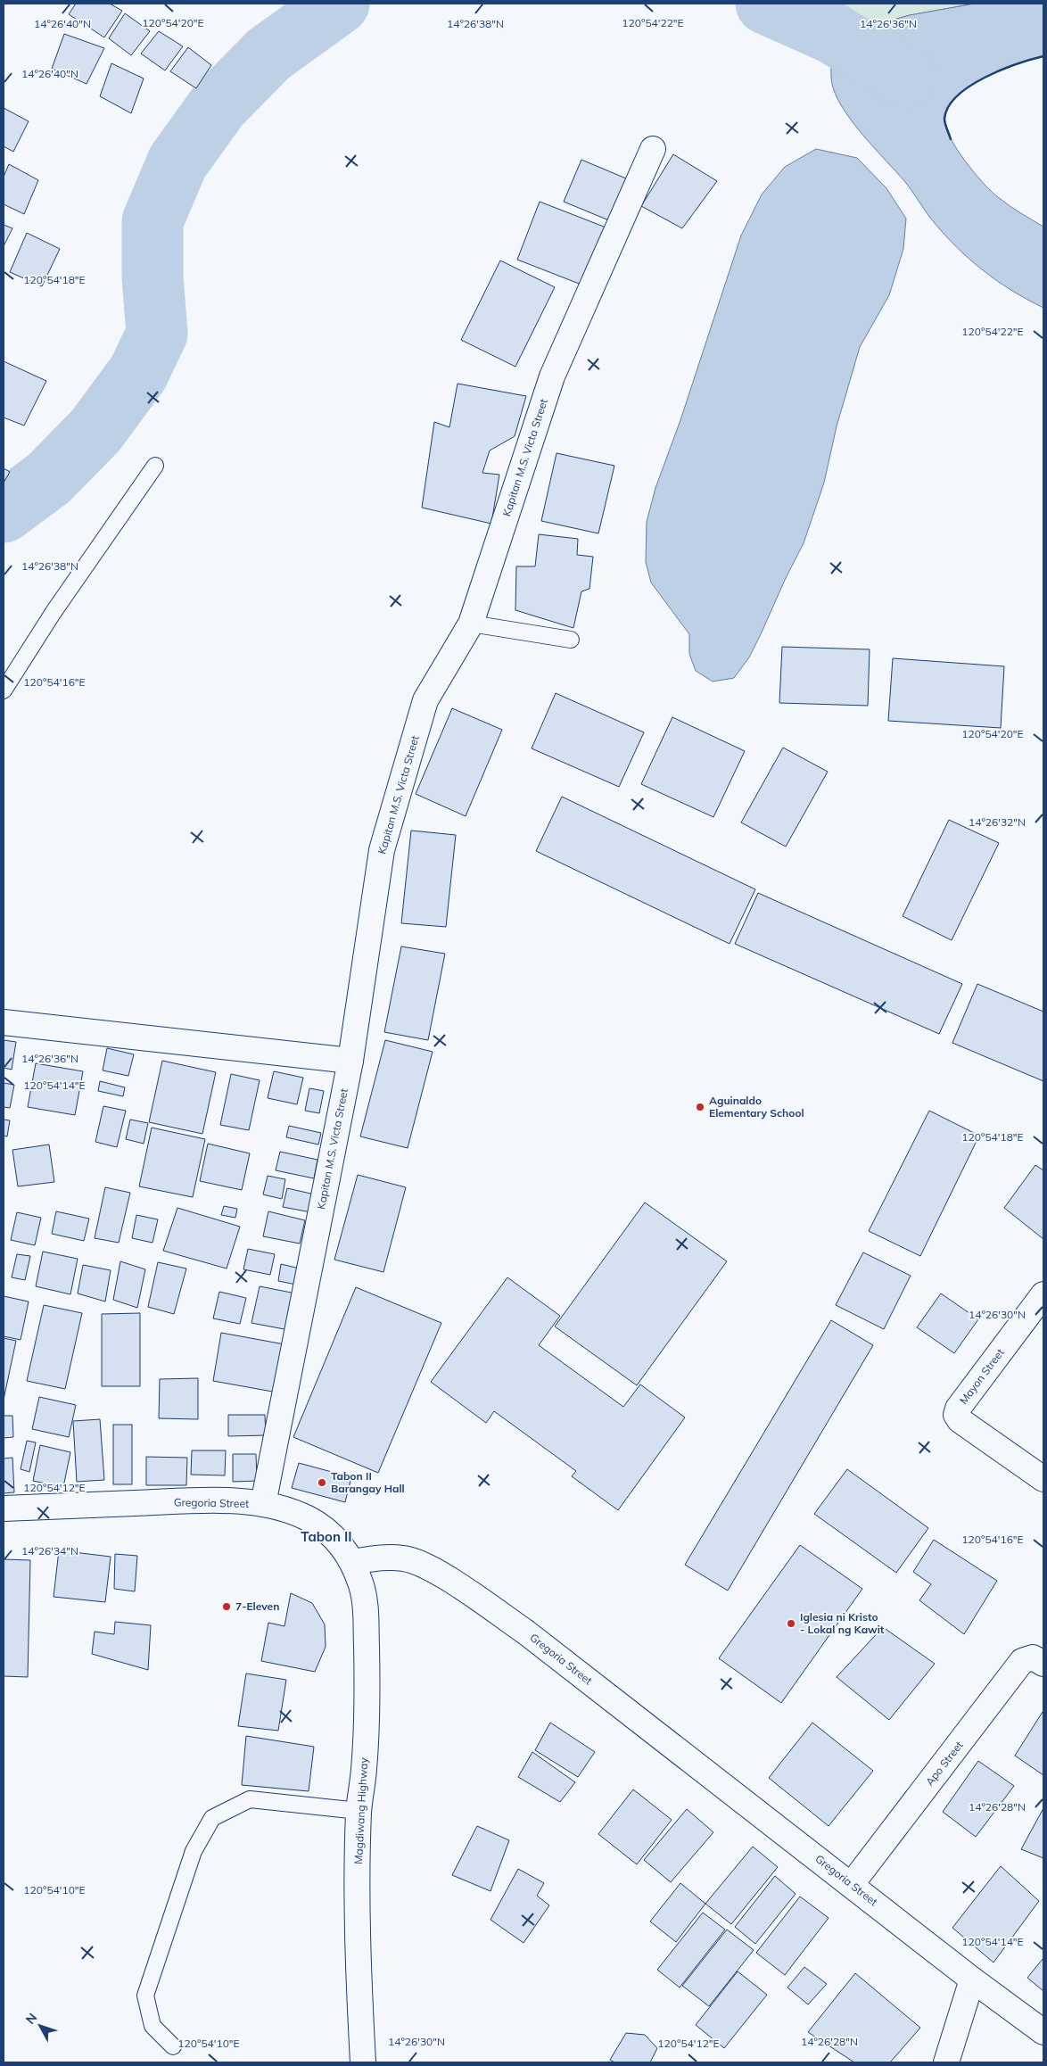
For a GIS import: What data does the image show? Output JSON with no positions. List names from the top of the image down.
{
  "streets": {
    "street": [
      "Kapitan M.S. Victa Street",
      "Mayon Street",
      "Gregoria Street",
      "Apo Street",
      "Magdiwang Highway"
    ]
  },
  "crossings": [
    ["Kapitan M.S. Victa Street", "Gregoria Street"],
    ["Gregoria Street", "Apo Street"],
    ["Gregoria Street", "Magdiwang Highway"]
  ],
  "districts": ["Tabon II"],
  "places": [
    "Aguinaldo Elementary School",
    "Tabon II Barangay Hall",
    "7-Eleven",
    "Iglesia ni Kristo - Lokal ng Kawit"
  ],
  "north": "top left",
  "coordinates": [
    "120°54'22\"E",
    "120°54'20\"E",
    "14°26'40\"N",
    "14°26'38\"N",
    "14°26'36\"N",
    "120°54'18\"E",
    "120°54'16\"E",
    "14°26'32\"N",
    "120°54'14\"E",
    "14°26'30\"N",
    "120°54'12\"E",
    "14°26'34\"N",
    "14°26'28\"N",
    "120°54'10\"E"
  ]
}
